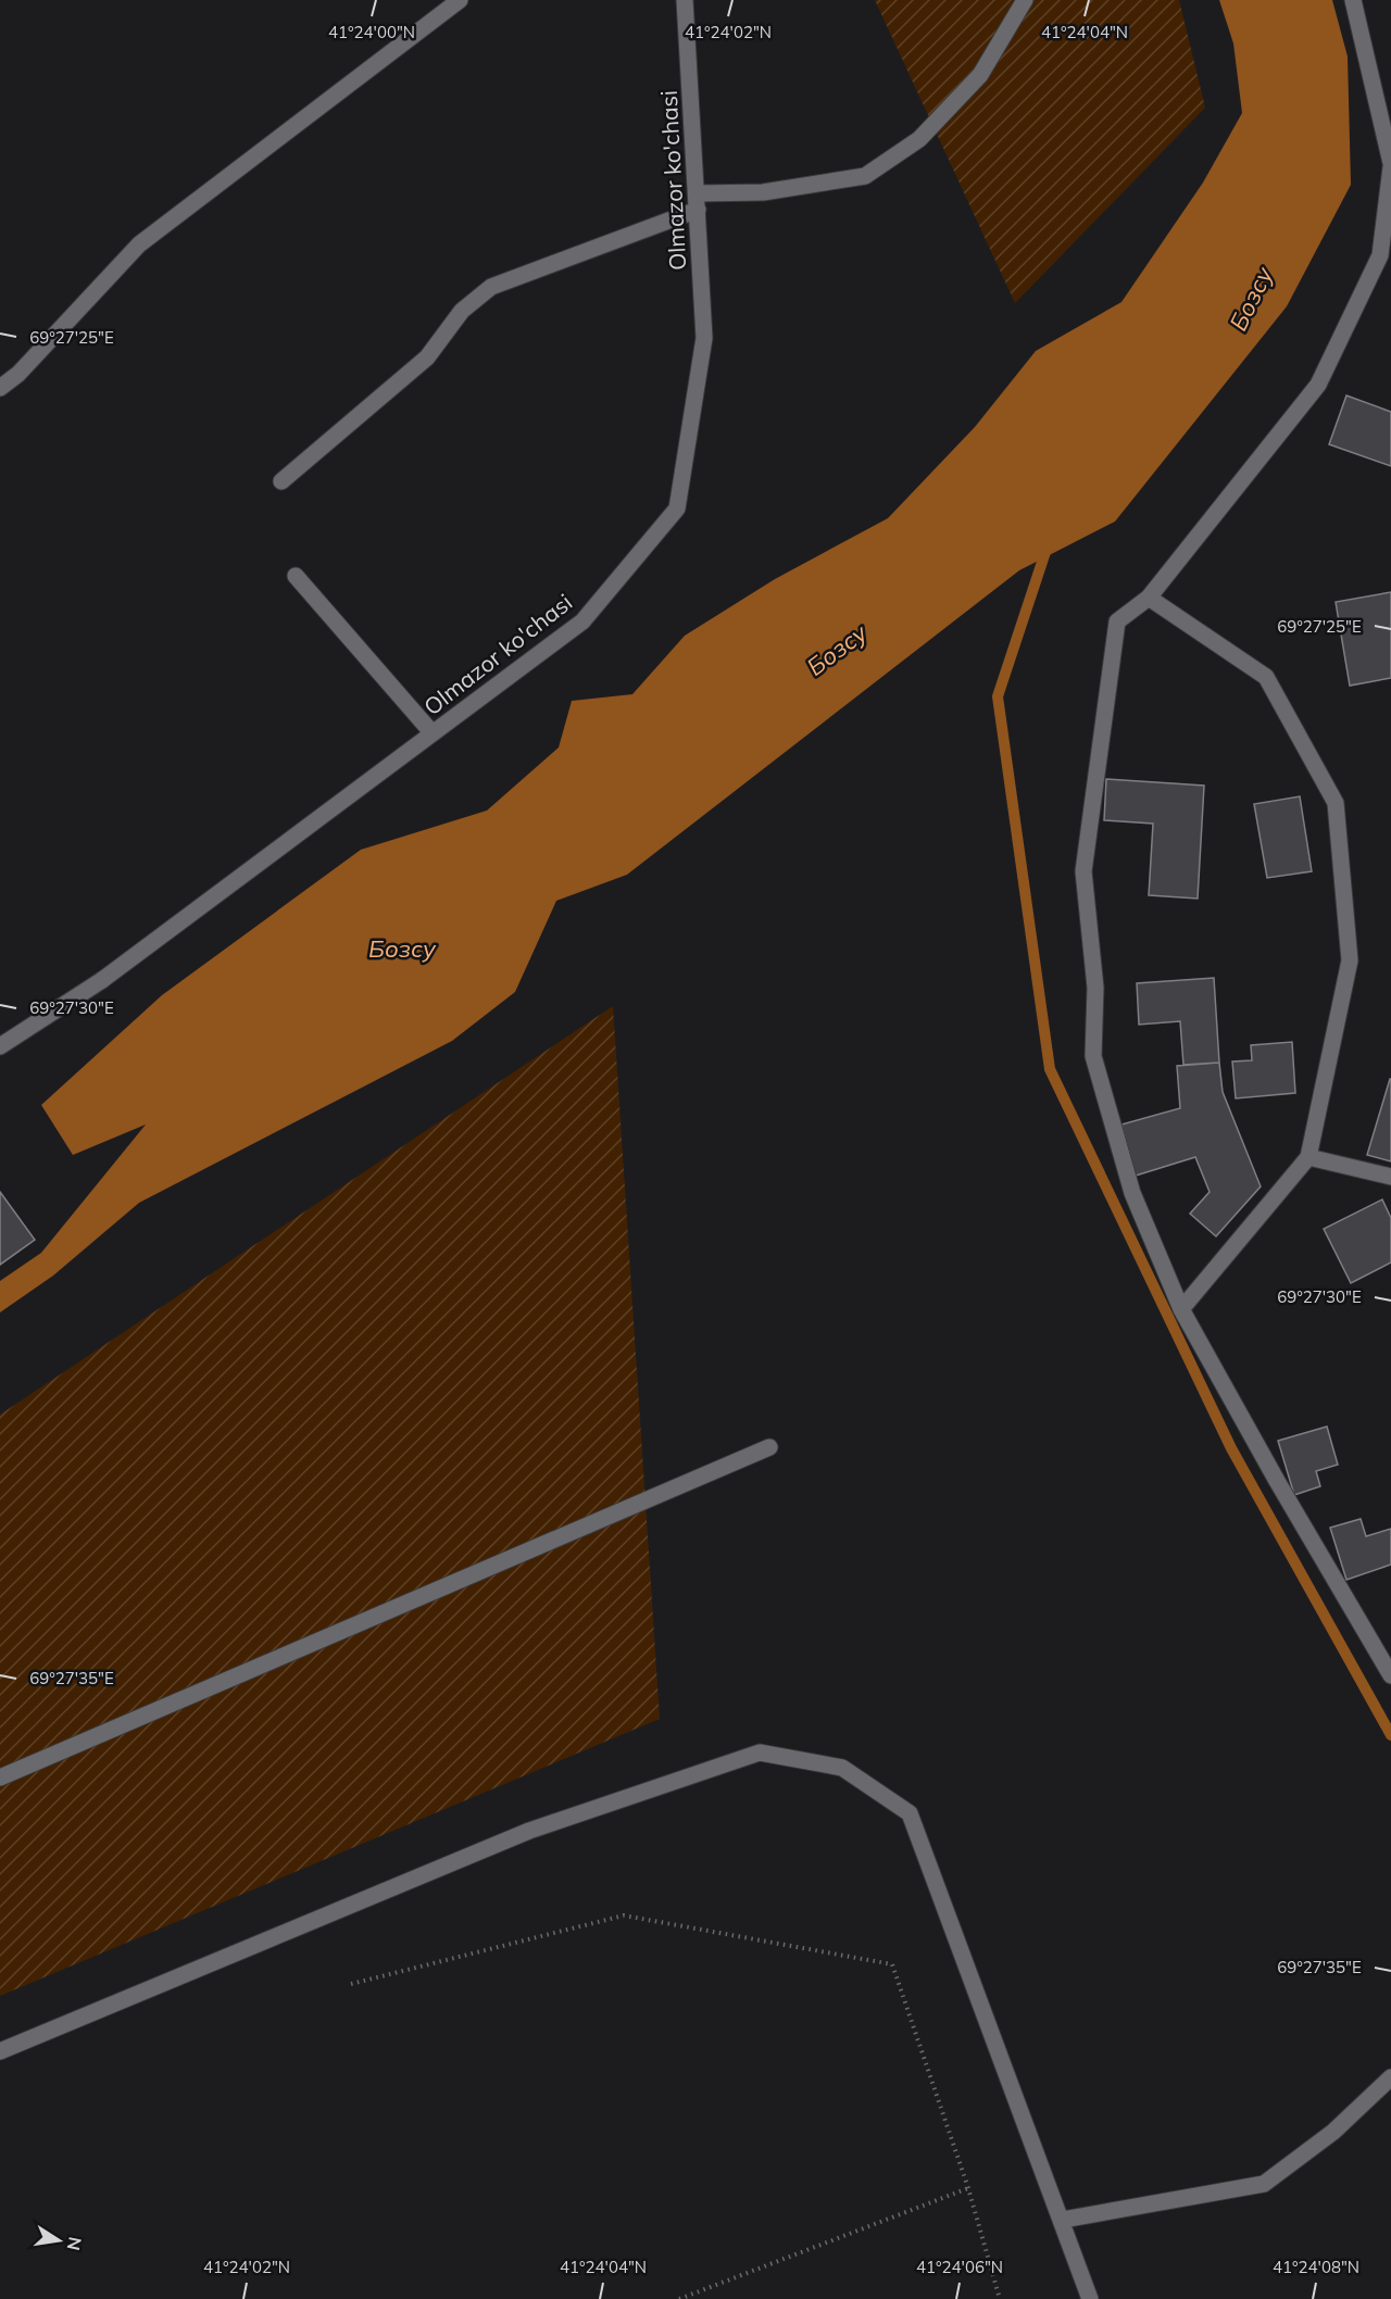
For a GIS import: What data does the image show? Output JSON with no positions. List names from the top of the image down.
{
  "streets": {
    "street": ["Olmazor ko'chasi"]
  },
  "water": ["Бозсу"],
  "north": "right",
  "coordinates": [
    "41°24'00\"N",
    "41°24'02\"N",
    "41°24'04\"N",
    "69°27'25\"E",
    "69°27'30\"E",
    "69°27'35\"E",
    "41°24'06\"N",
    "41°24'08\"N"
  ]
}
